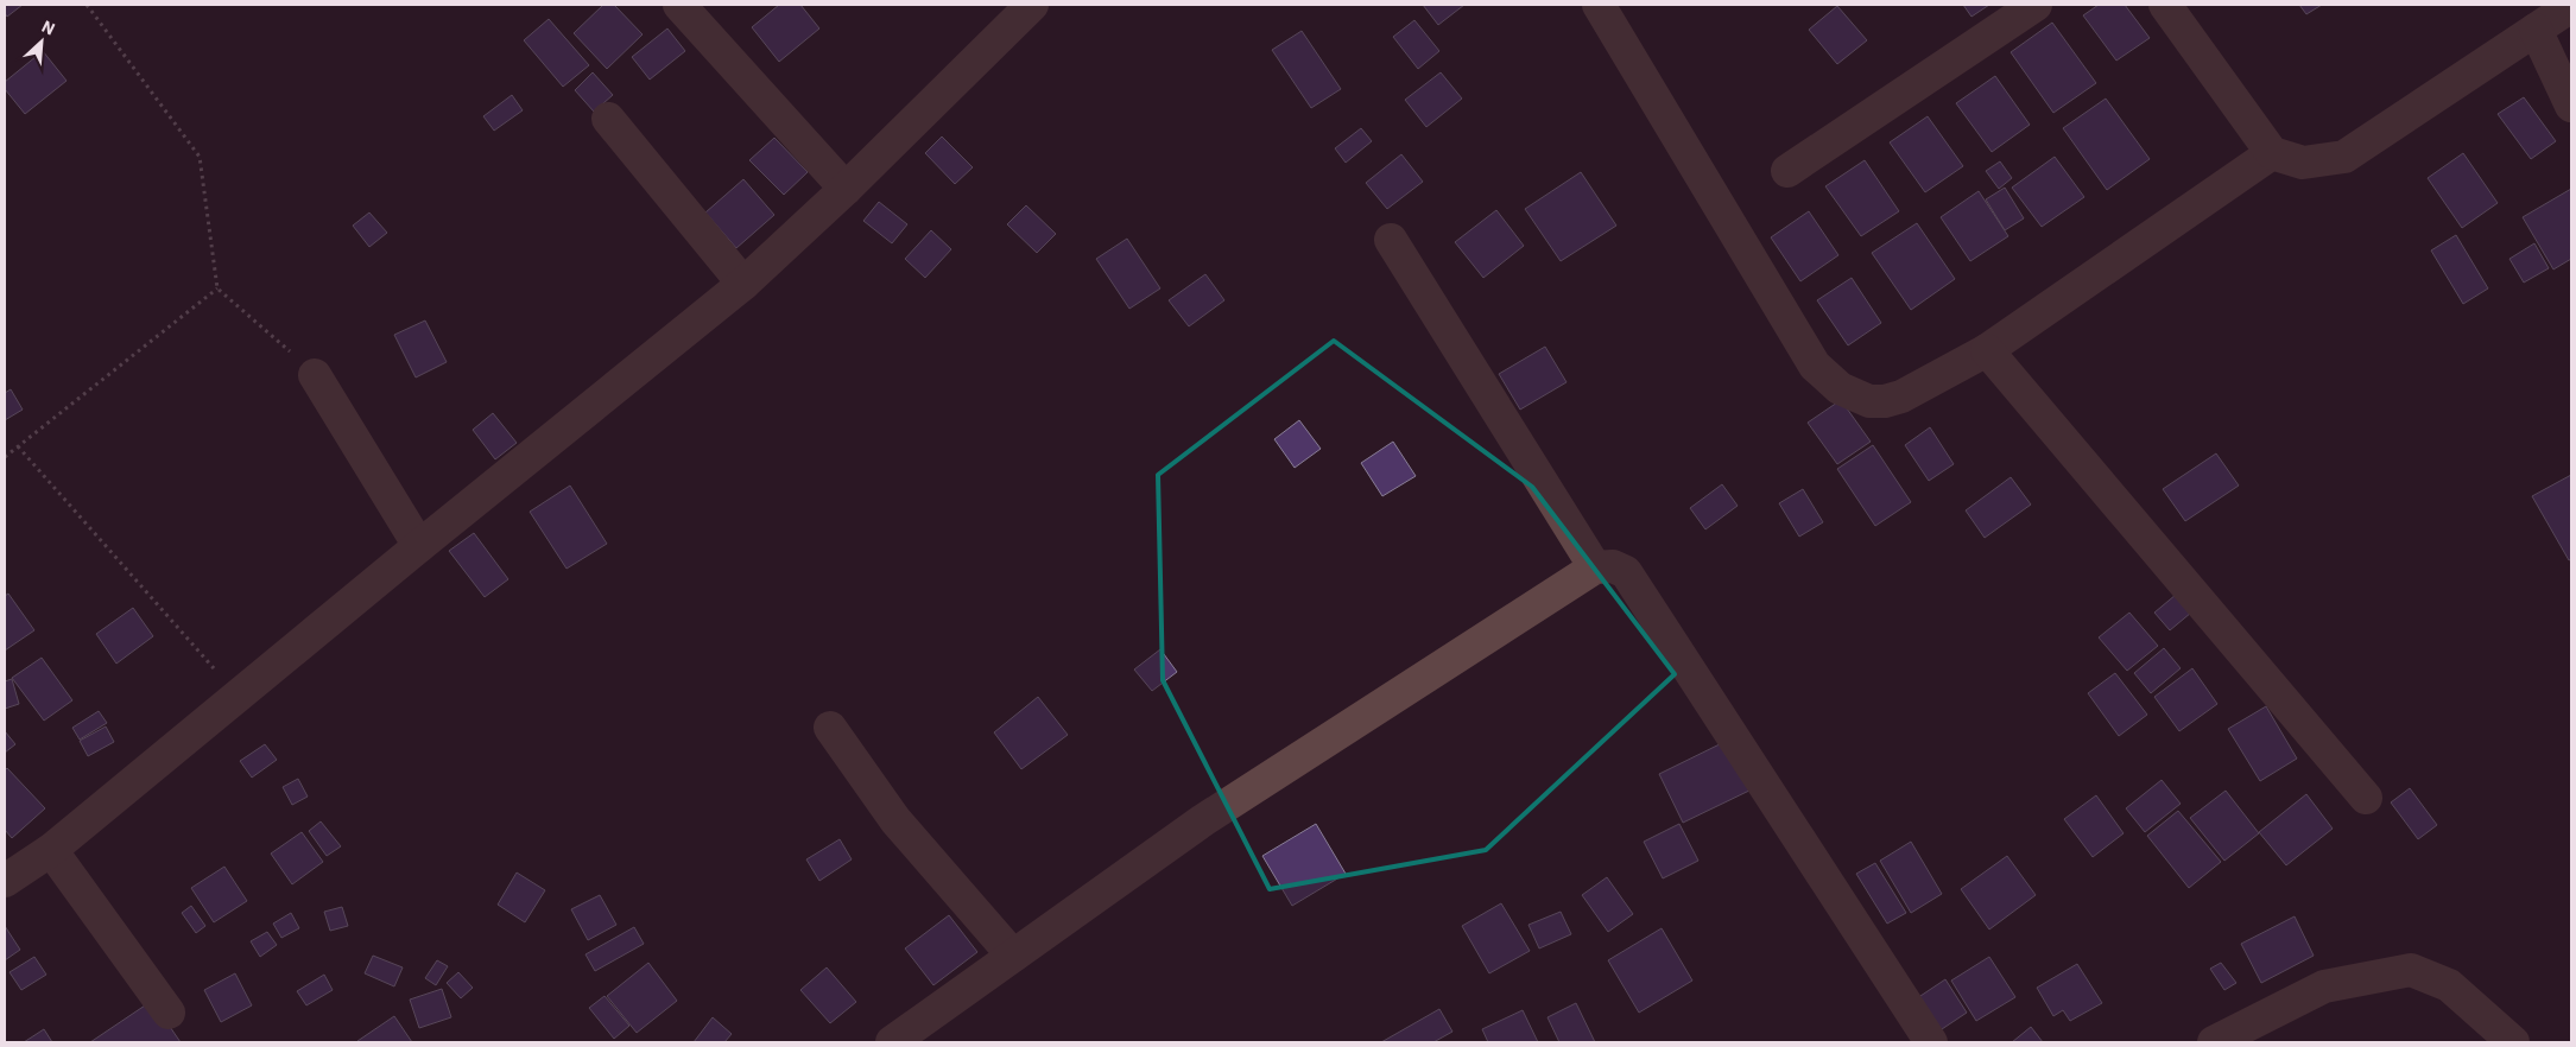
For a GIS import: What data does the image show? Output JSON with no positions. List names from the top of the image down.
{
  "north": "top right"
}
